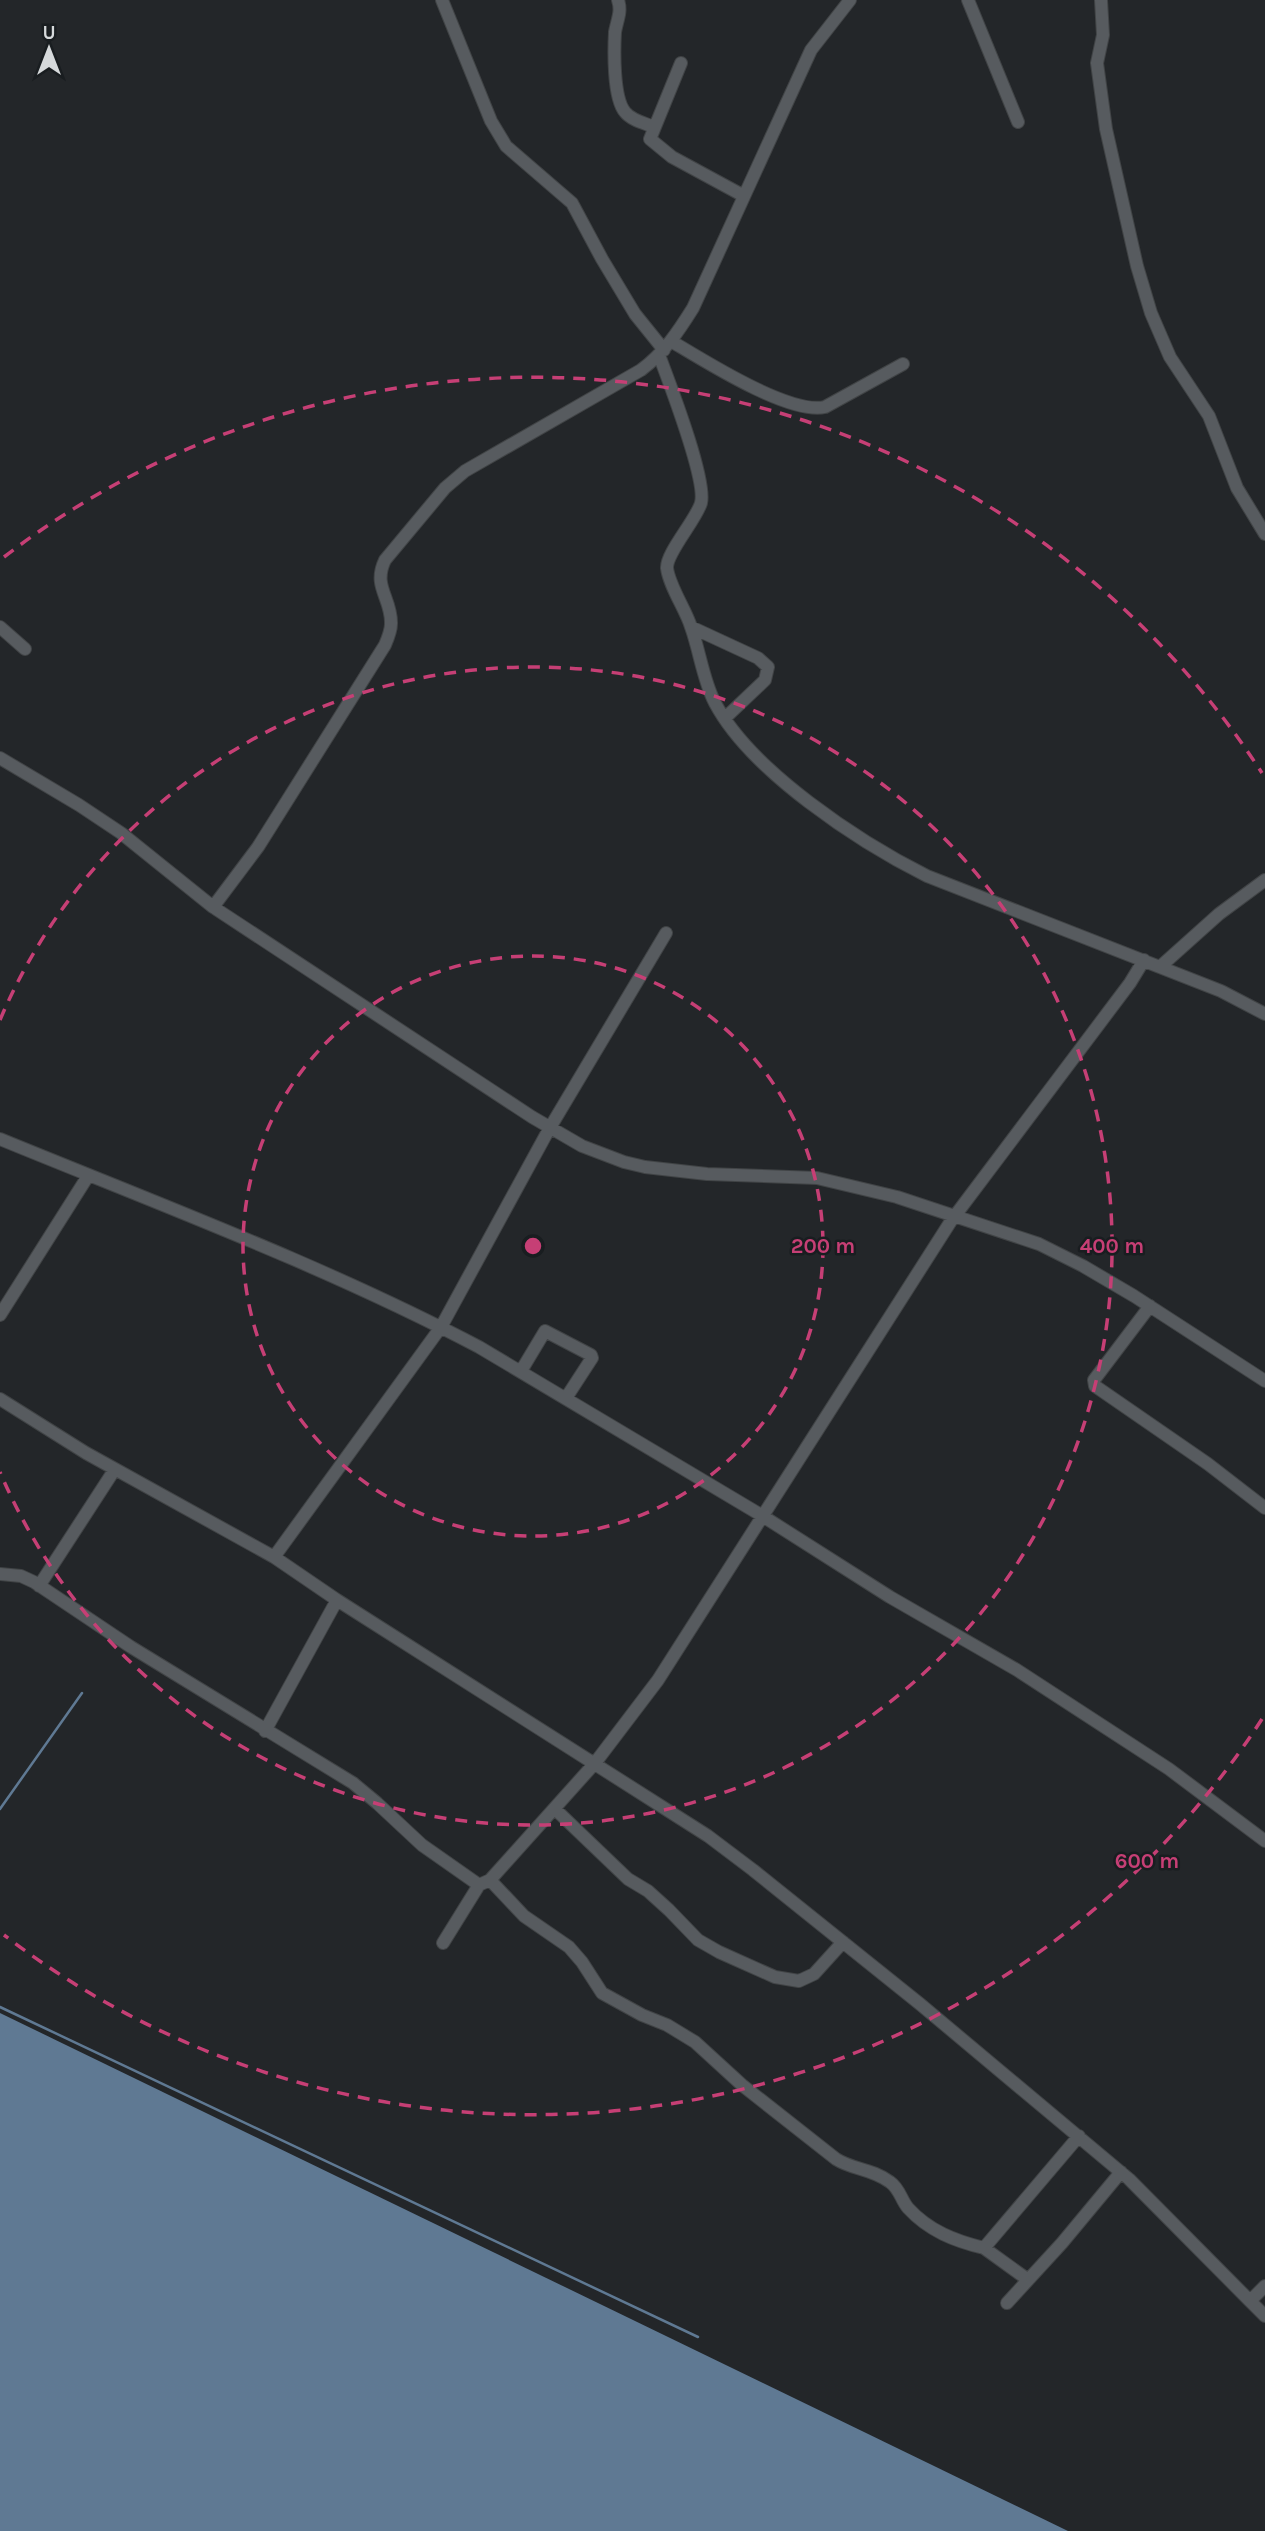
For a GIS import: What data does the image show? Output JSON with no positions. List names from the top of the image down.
{
  "north": "top",
  "rings": ["200 m", "400 m", "600 m"]
}
